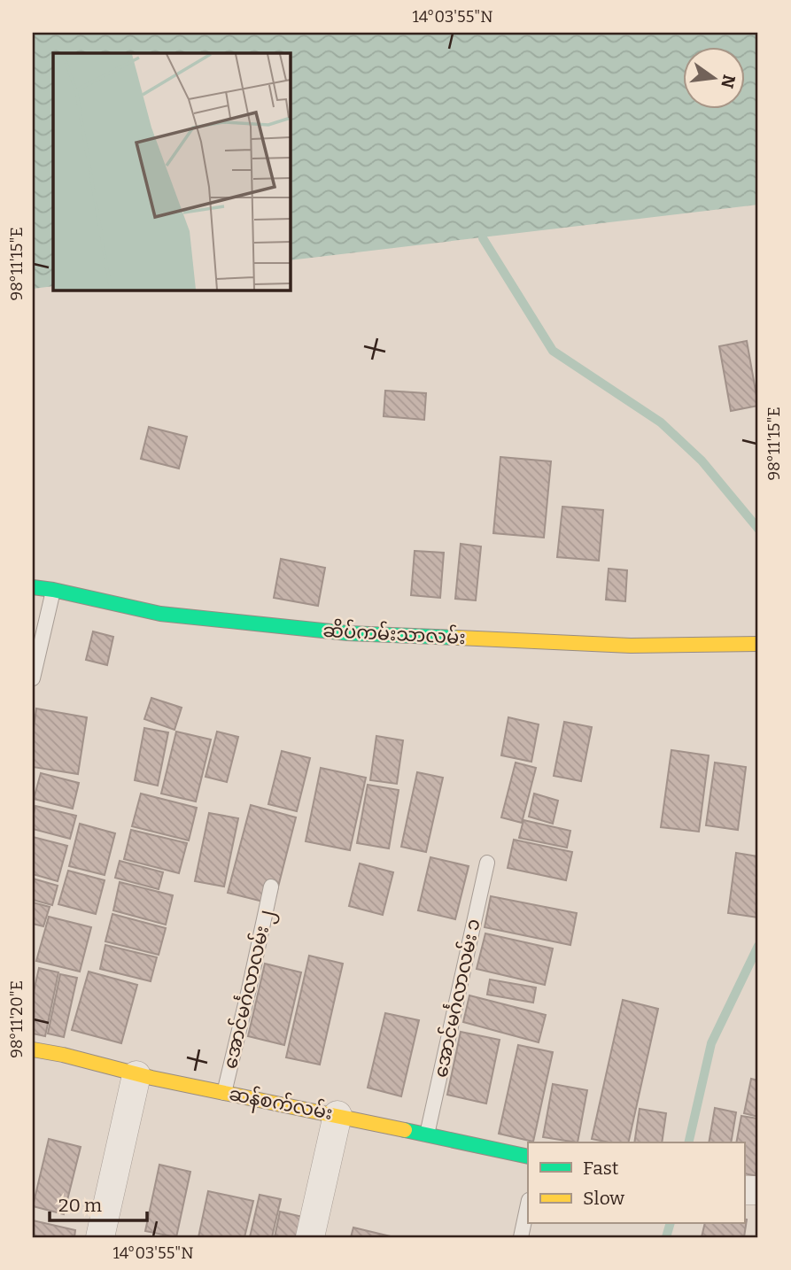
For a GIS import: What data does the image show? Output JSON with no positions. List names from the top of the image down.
{
  "streets": {
    "street": ["ဆိပ်ကမ်းသာလမ်း", "ဆန်စက်လမ်း"],
    "lane": ["အောင်မင်္ဂလာလမ်း ၂", "အောင်မင်္ဂလာလမ်း ၁"]
  },
  "crossings": [
    ["အောင်မင်္ဂလာလမ်း ၂", "ဆန်စက်လမ်း"],
    ["အောင်မင်္ဂလာလမ်း ၁", "ဆန်စက်လမ်း"]
  ],
  "legend": ["Fast", "Slow"],
  "scale_bar": "20 m",
  "north": "right",
  "coordinates": ["14°03'55\"N", "98°11'15\"E", "98°11'20\"E"]
}
